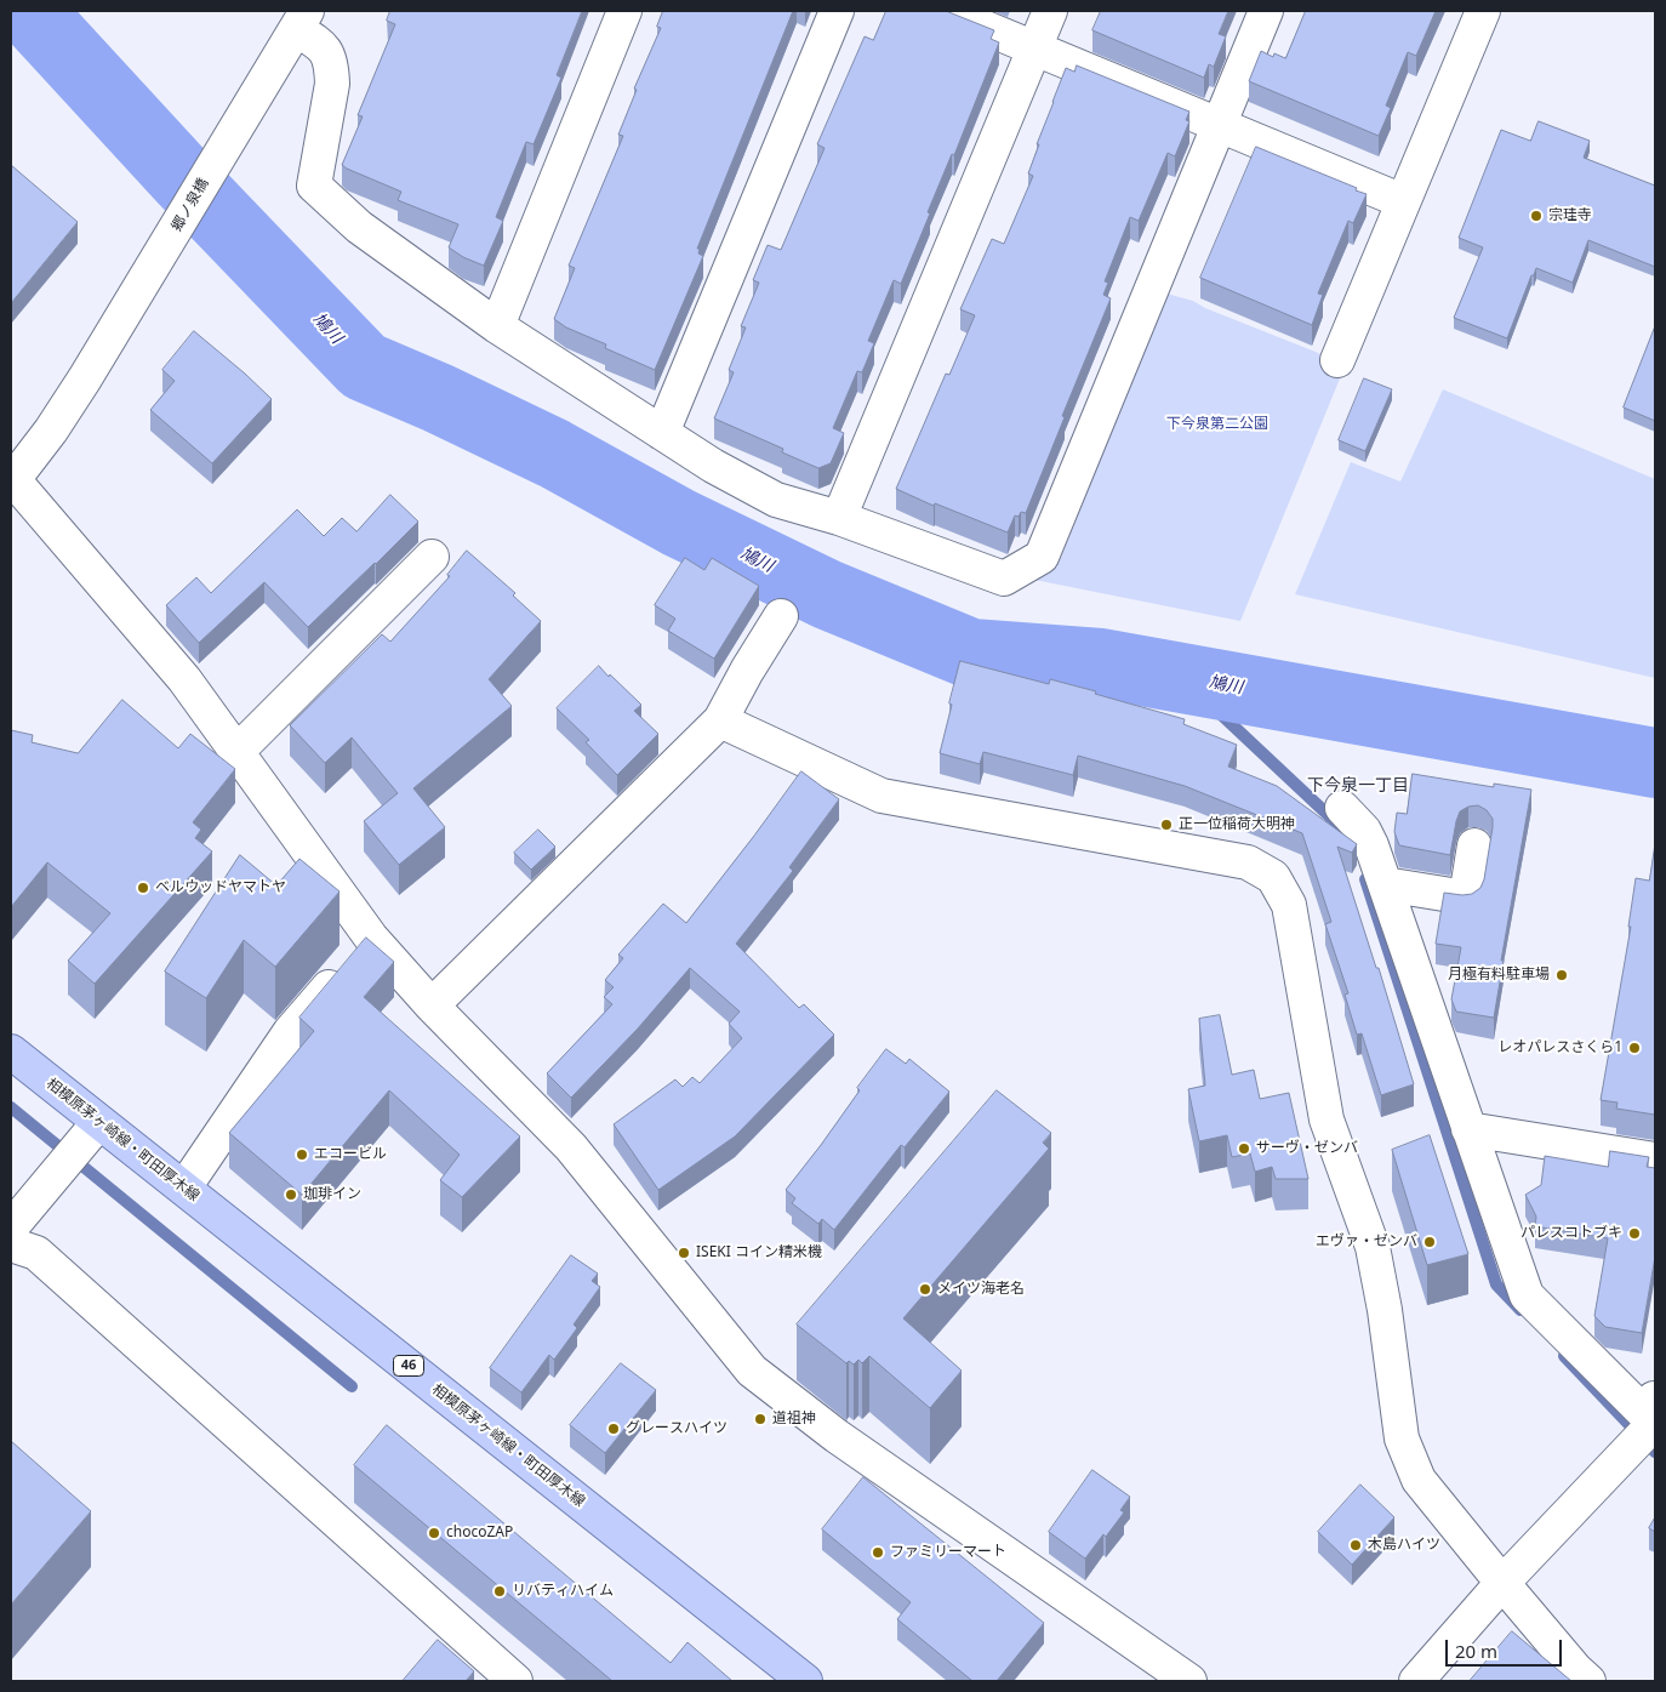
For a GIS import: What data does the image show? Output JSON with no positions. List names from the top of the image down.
{
  "streets": {
    "main road": ["相模原茅ヶ崎線・町田厚木線", "46"],
    "street": ["郷ノ泉橋"]
  },
  "districts": ["下今泉一丁目"],
  "water": ["鳩川"],
  "parks": ["下今泉第二公園"],
  "places": [
    "宗珪寺",
    "正一位稲荷大明神",
    "ベルウッドヤマトヤ",
    "月極有料駐車場",
    "レオパレスさくら1",
    "サーヴ・ゼンバ",
    "エコービル",
    "珈琲イン",
    "パレスコトブキ",
    "エヴァ・ゼンバ",
    "ISEKI コイン精米機",
    "メイツ海老名",
    "道祖神",
    "グレースハイツ",
    "chocoZAP",
    "木島ハイツ",
    "ファミリーマート",
    "リバティハイム"
  ],
  "scale_bar": "20 m"
}
